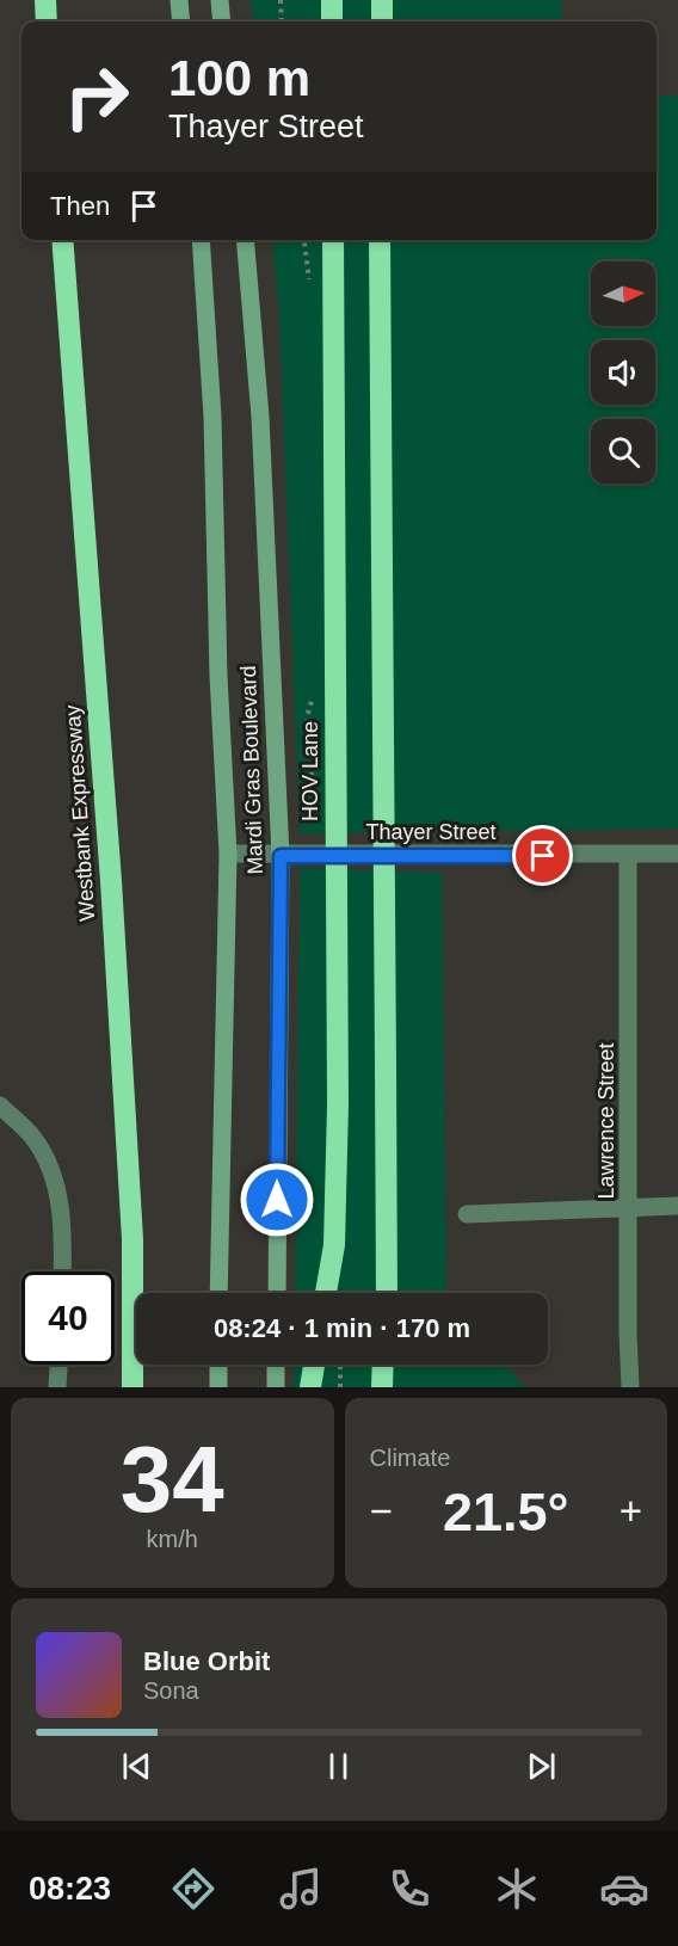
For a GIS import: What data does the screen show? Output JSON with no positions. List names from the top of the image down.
{
  "streets": {
    "highway": ["HOV Lane", "Westbank Expressway"],
    "street": ["Mardi Gras Boulevard", "Thayer Street", "Lawrence Street"]
  },
  "crossings": [
    ["Mardi Gras Boulevard", "Thayer Street"],
    ["Thayer Street", "Lawrence Street"]
  ],
  "north": "right",
  "page": {
    "turn": ["100 m", "Thayer Street"],
    "then": "Then",
    "limit": "40",
    "trip": "08:24 · 1 min · 170 m",
    "tile": [
      ["34", "km/h"],
      "Climate"
    ],
    "heat": ["−", "21.5°", "+"],
    "song": ["Blue Orbit", "Sona"],
    "tabs": "08:23"
  }
}
